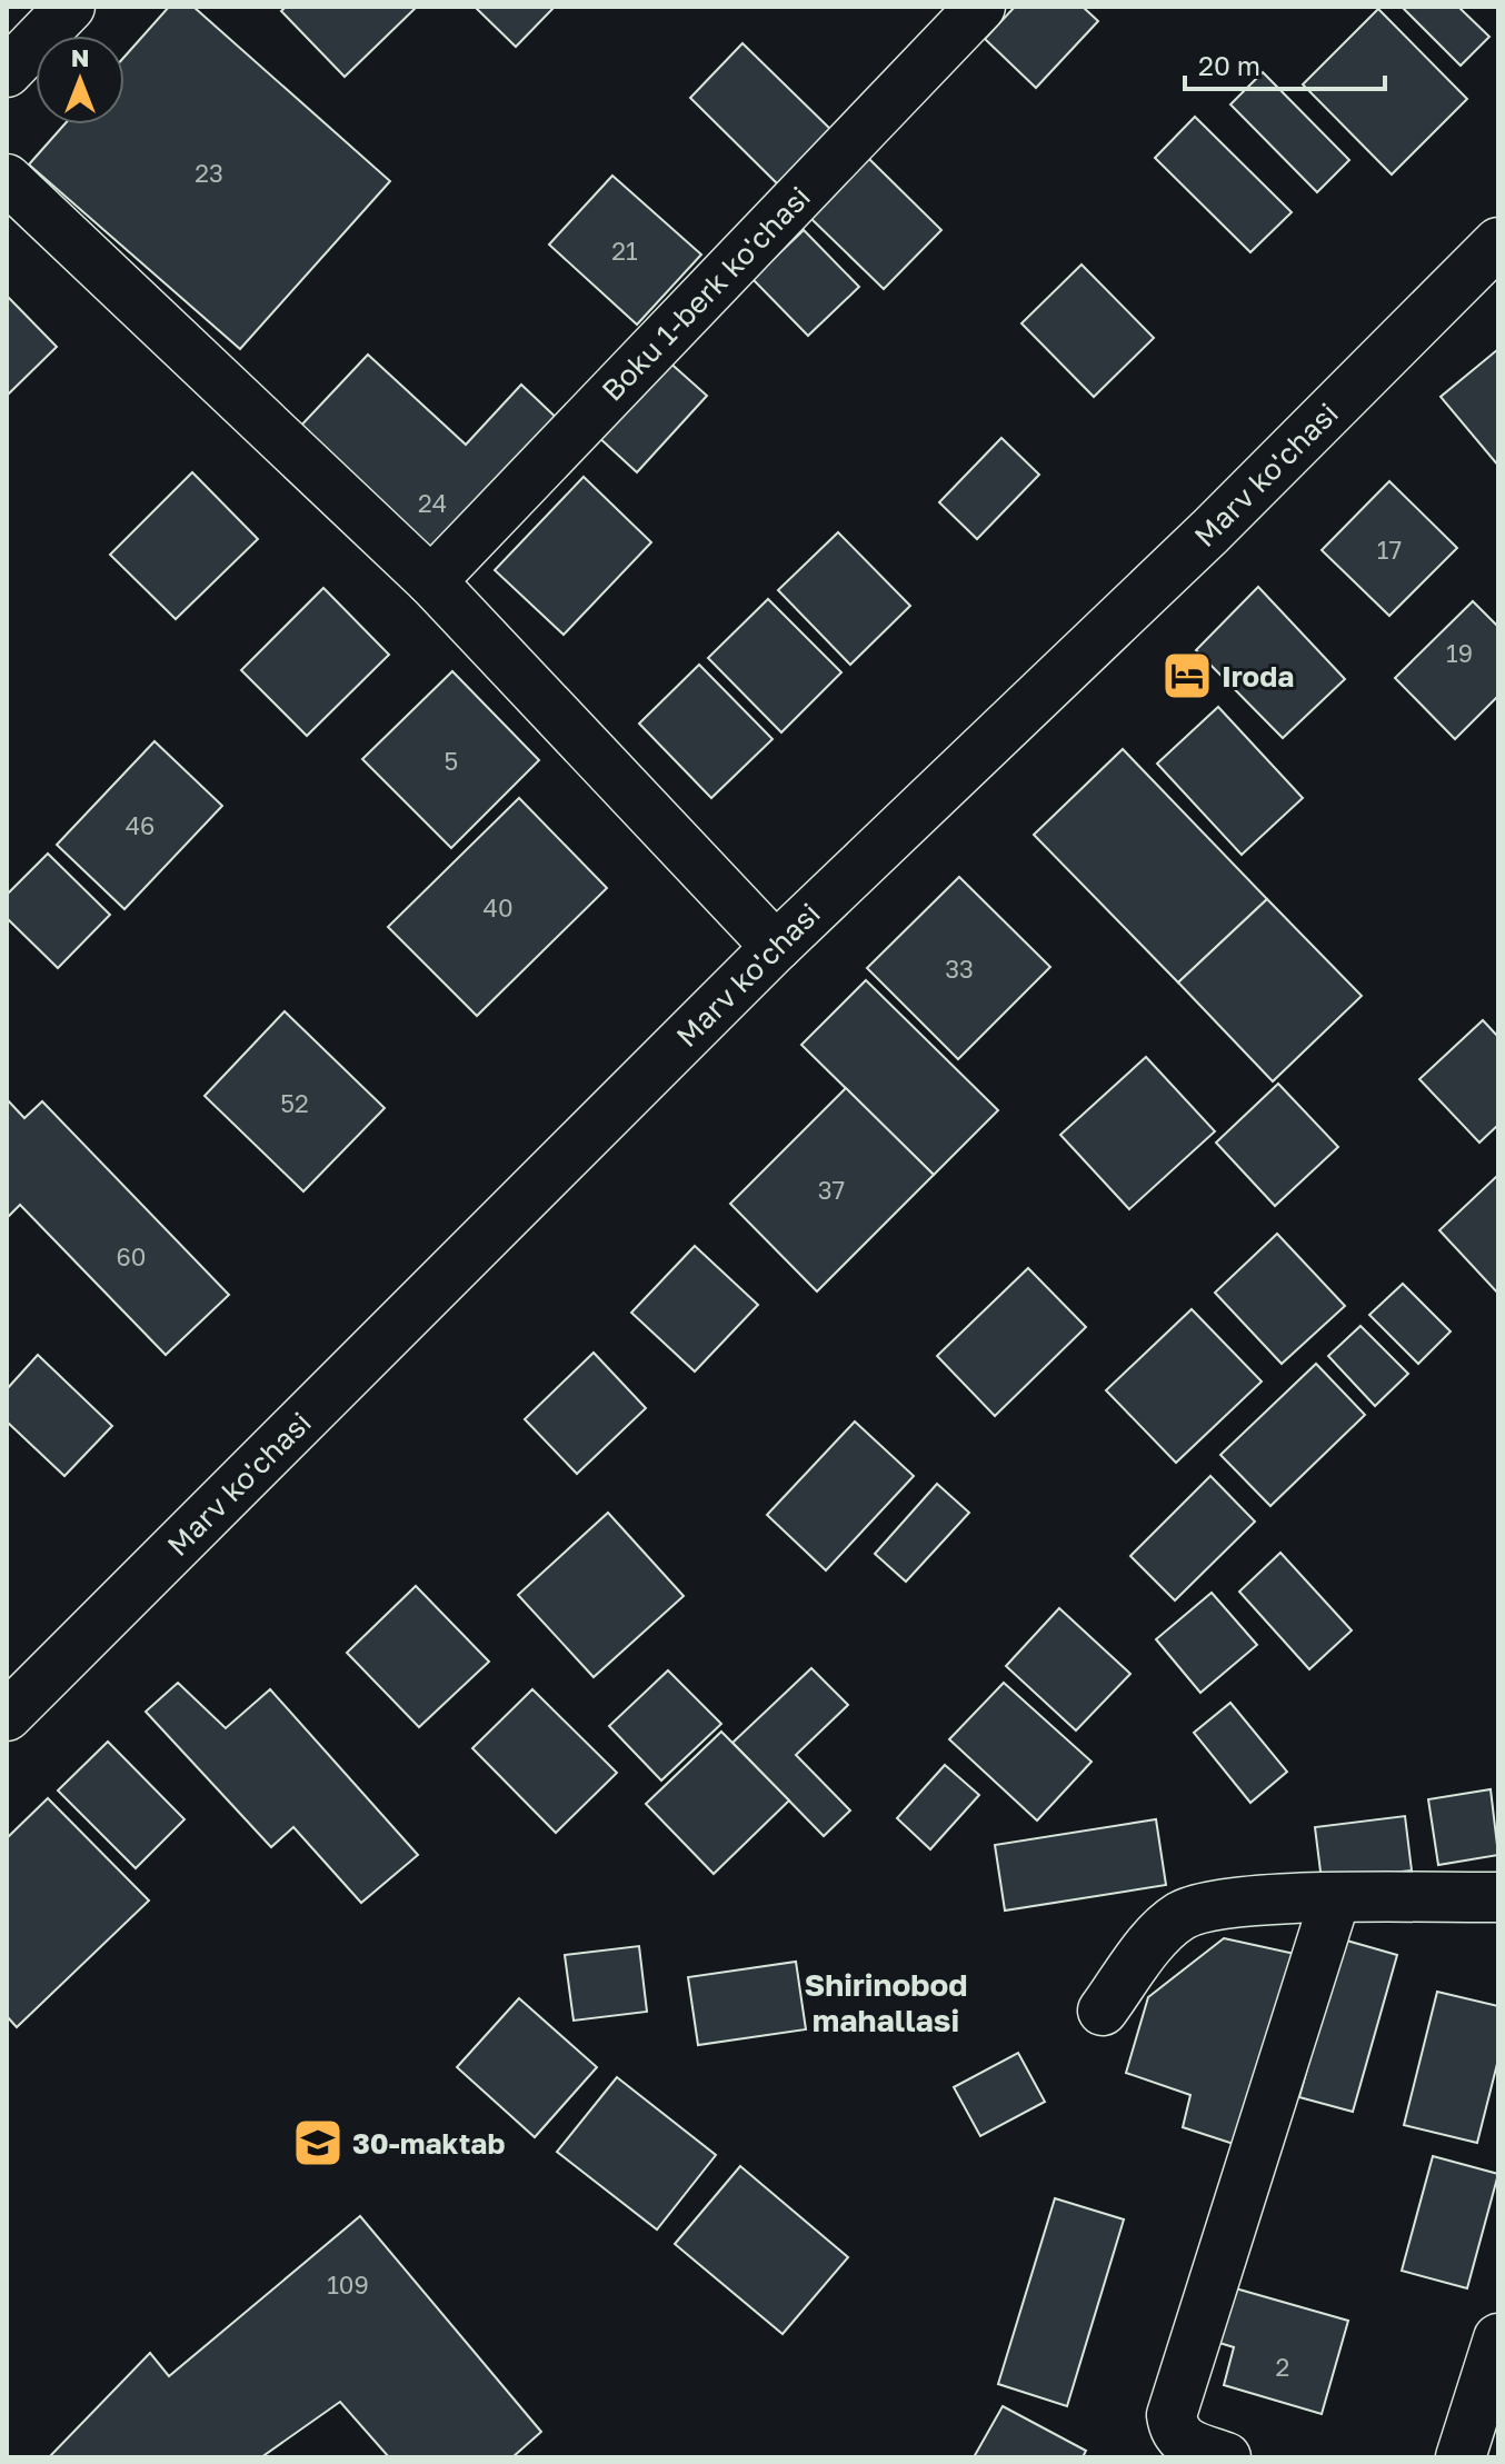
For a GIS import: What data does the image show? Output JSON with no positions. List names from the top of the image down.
{
  "streets": {
    "street": ["Boku 1-berk ko'chasi", "Marv ko'chasi"]
  },
  "districts": ["Shirinobod mahallasi"],
  "places": {
    "hotel": ["Iroda"],
    "school or university": ["30-maktab"]
  },
  "house_numbers": [
    "23",
    "21",
    "24",
    "17",
    "19",
    "5",
    "46",
    "40",
    "33",
    "52",
    "37",
    "60",
    "109",
    "2"
  ],
  "scale_bar": "20 m",
  "north": "top"
}
